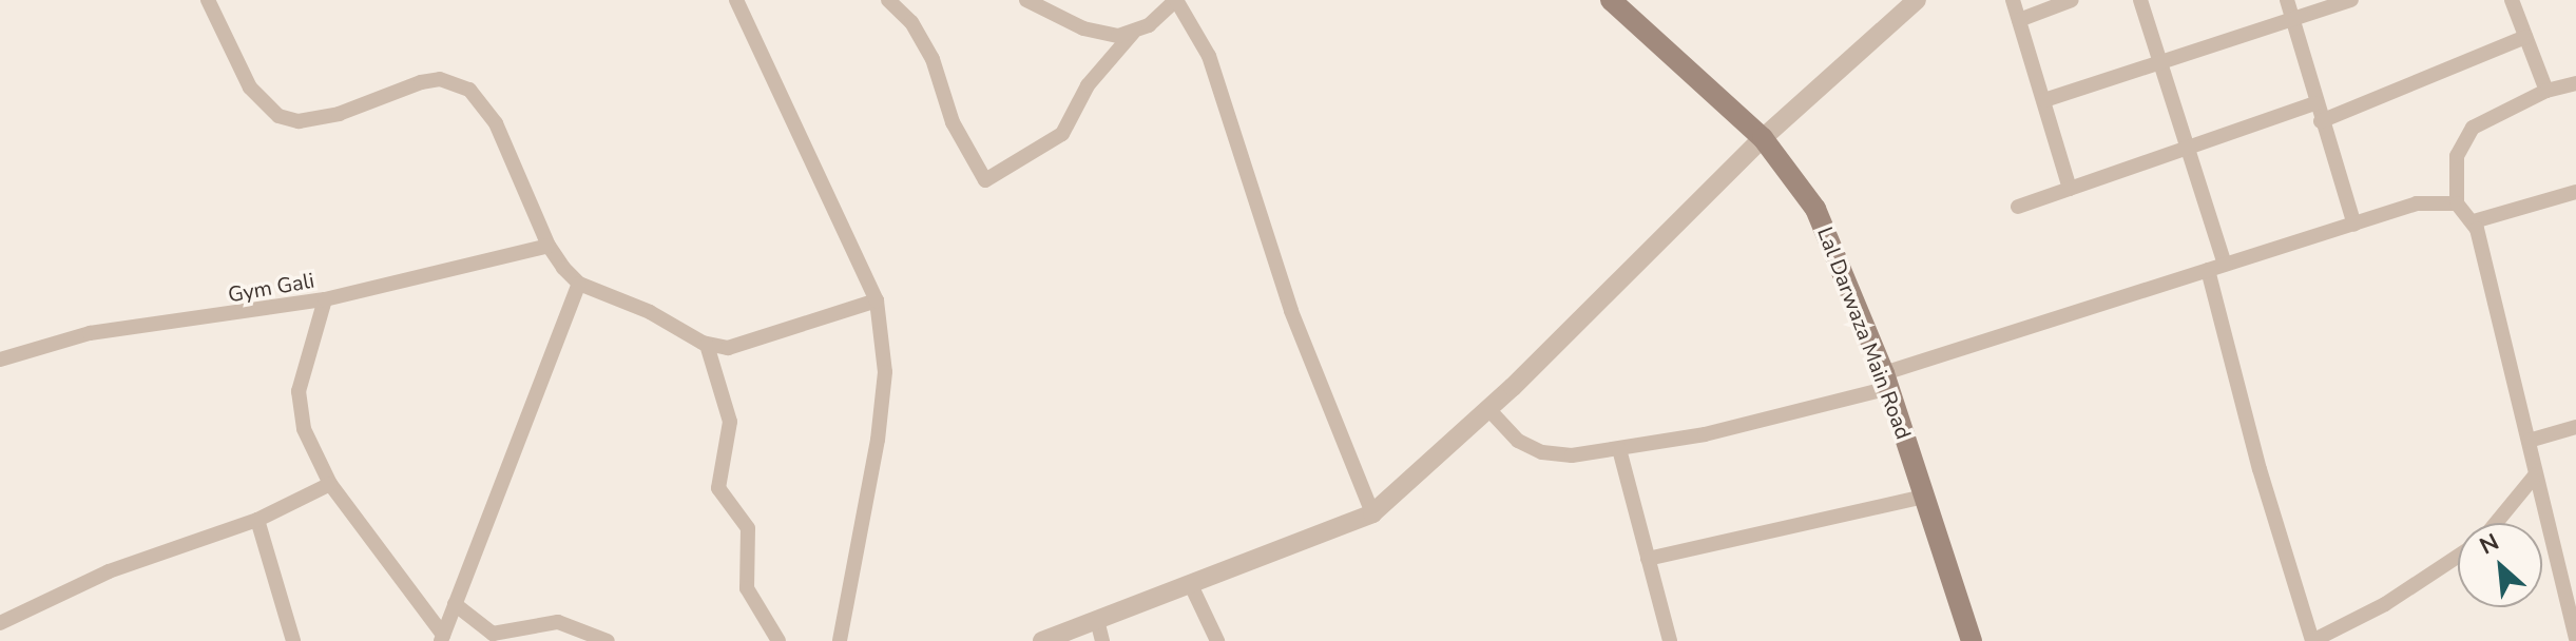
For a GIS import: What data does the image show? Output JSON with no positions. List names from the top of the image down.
{
  "streets": {
    "main road": ["Lal Darwaza Main Road"],
    "street": ["Gym Gali"]
  },
  "north": "top left"
}
